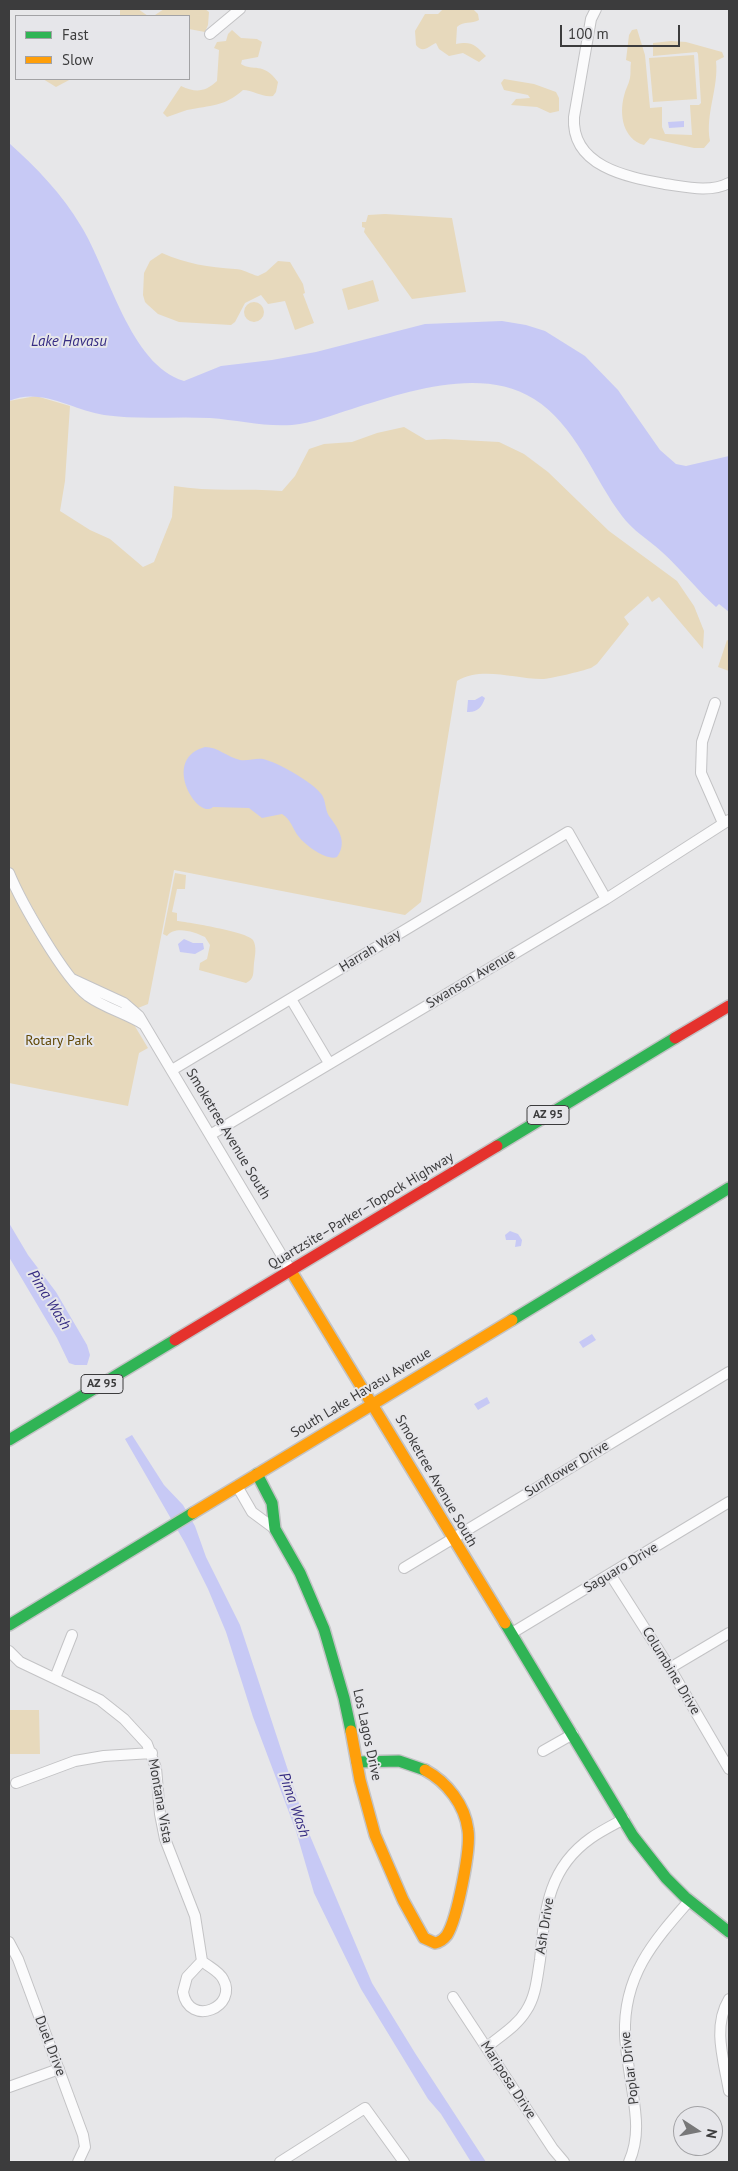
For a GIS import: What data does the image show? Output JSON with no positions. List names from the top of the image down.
{
  "streets": {
    "main road": [
      "AZ 95",
      "Smoketree Avenue South",
      "Quartzsite–Parker–Topock Highway",
      "South Lake Havasu Avenue",
      "Los Lagos Drive"
    ],
    "street": [
      "Harrah Way",
      "Swanson Avenue",
      "Sunflower Drive",
      "Saguaro Drive",
      "Columbine Drive",
      "Montana Vista",
      "Ash Drive",
      "Duel Drive",
      "Poplar Drive",
      "Mariposa Drive"
    ]
  },
  "crossings": [
    ["Harrah Way", "Swanson Avenue"],
    ["Harrah Way", "Smoketree Avenue South"],
    ["Swanson Avenue", "Smoketree Avenue South"],
    ["Smoketree Avenue South", "Quartzsite–Parker–Topock Highway"],
    ["Smoketree Avenue South", "South Lake Havasu Avenue"],
    ["Smoketree Avenue South", "Sunflower Drive"],
    ["Smoketree Avenue South", "Saguaro Drive"],
    ["Smoketree Avenue South", "Ash Drive"],
    ["Smoketree Avenue South", "Poplar Drive"],
    ["South Lake Havasu Avenue", "Los Lagos Drive"],
    ["Saguaro Drive", "Columbine Drive"],
    ["Ash Drive", "Mariposa Drive"]
  ],
  "water": ["Lake Havasu", "Pima Wash"],
  "parks": ["Rotary Park"],
  "legend": ["Fast", "Slow"],
  "scale_bar": "100 m",
  "north": "right"
}
